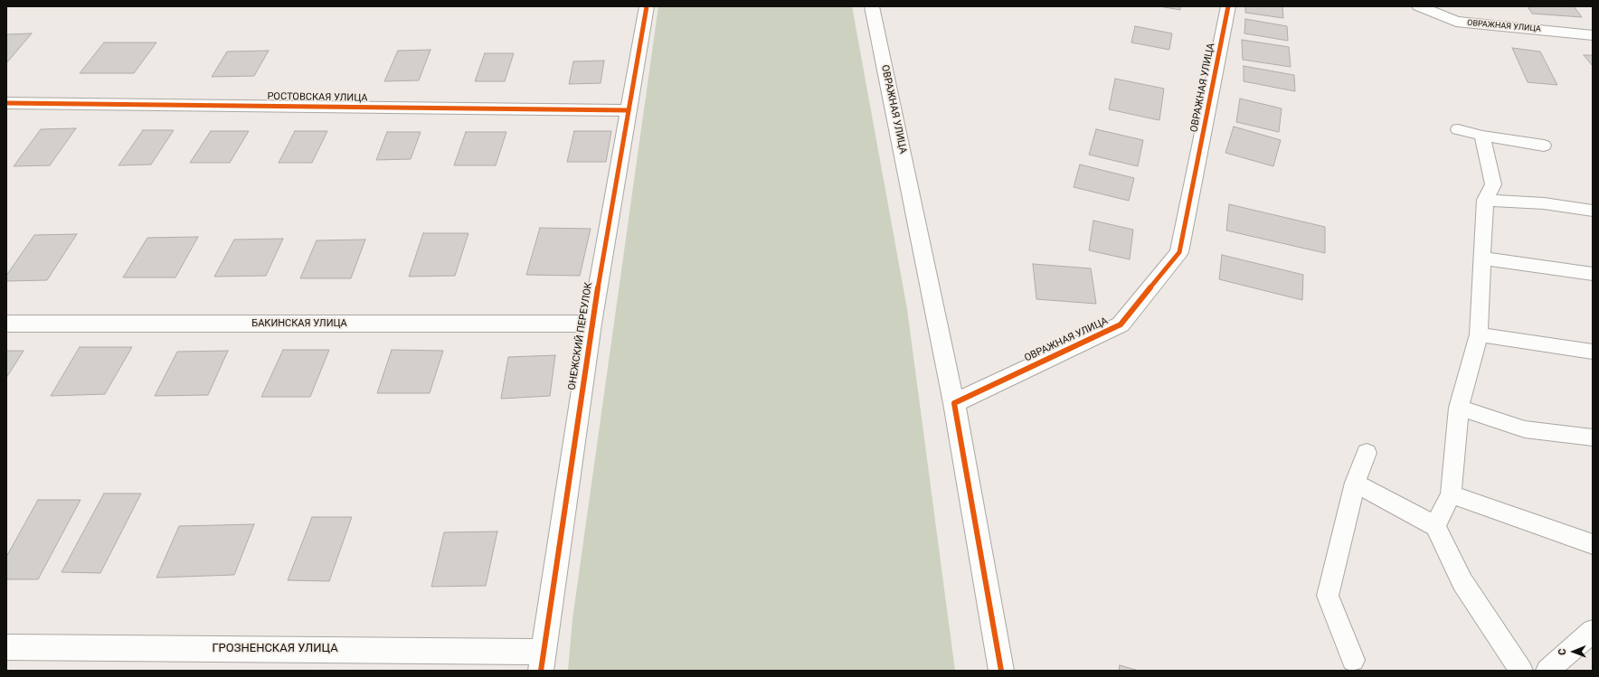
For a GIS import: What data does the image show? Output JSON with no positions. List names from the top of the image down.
{
  "streets": {
    "street": [
      "ОВРАЖНАЯ УЛИЦА",
      "РОСТОВСКАЯ УЛИЦА",
      "БАКИНСКАЯ УЛИЦА",
      "ОНЕЖСКИЙ ПЕРЕУЛОК",
      "ГРОЗНЕНСКАЯ УЛИЦА"
    ]
  },
  "crossings": [
    ["РОСТОВСКАЯ УЛИЦА", "ОНЕЖСКИЙ ПЕРЕУЛОК"],
    ["БАКИНСКАЯ УЛИЦА", "ОНЕЖСКИЙ ПЕРЕУЛОК"],
    ["ОНЕЖСКИЙ ПЕРЕУЛОК", "ГРОЗНЕНСКАЯ УЛИЦА"]
  ],
  "north": "left"
}
